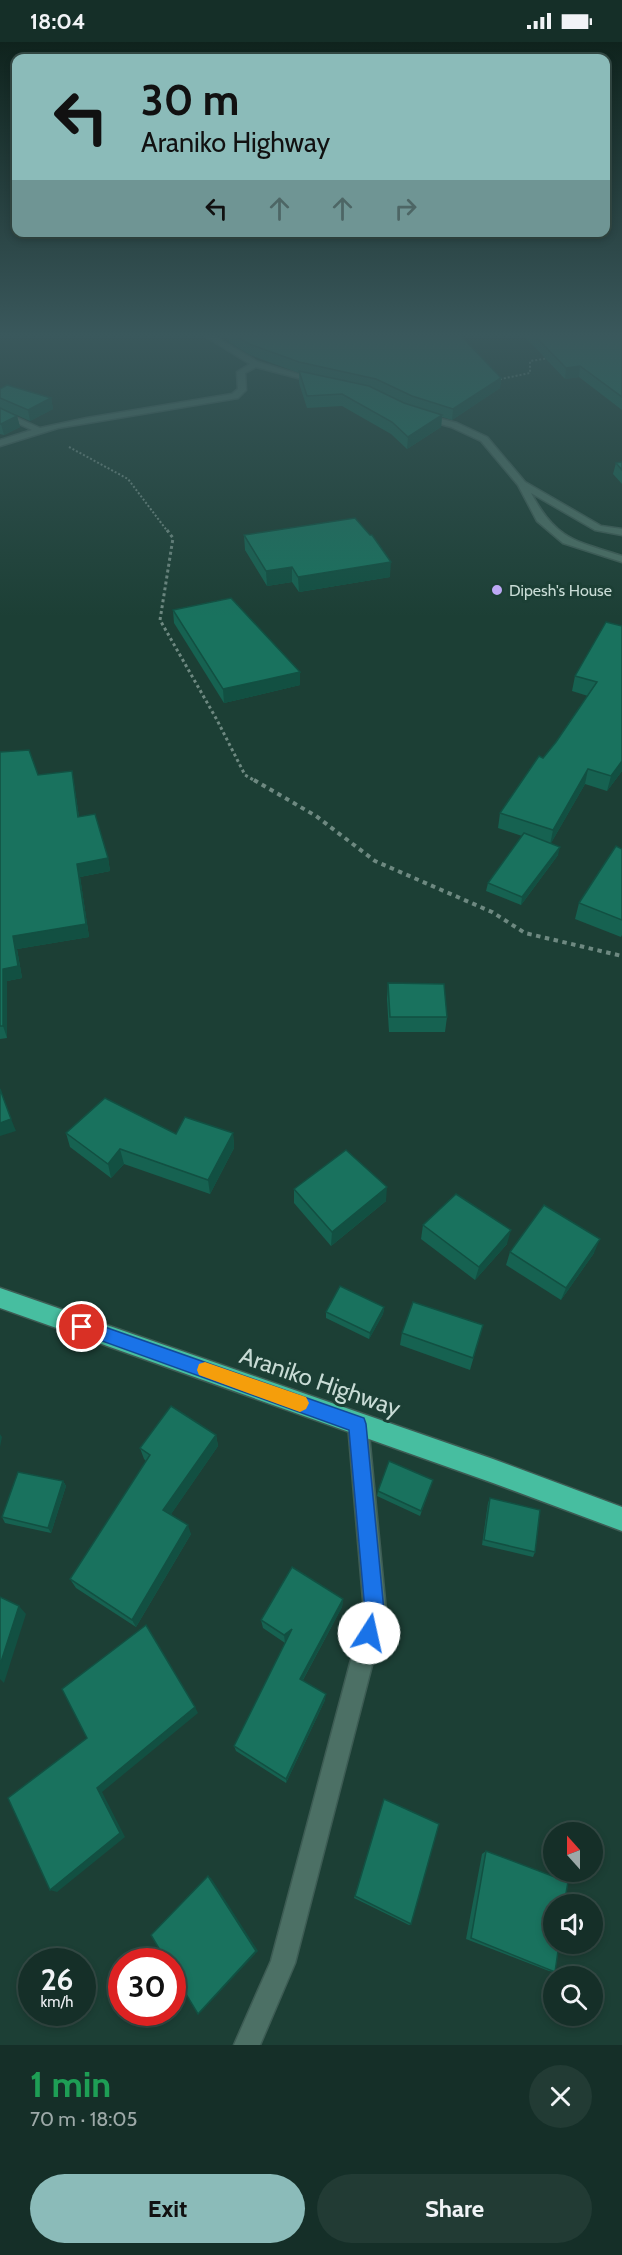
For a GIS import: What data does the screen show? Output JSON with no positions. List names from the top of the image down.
{
  "streets": {
    "highway": ["Araniko Highway"]
  },
  "places": ["Dipesh's House"],
  "north": "top",
  "page": {
    "status": "18:04",
    "turn": ["30 m", "Araniko Highway"],
    "speed": "26 km/h",
    "limit": "30",
    "heading": ["1 min", "70 m · 18:05"],
    "buttons": ["Exit", "Share"]
  }
}
